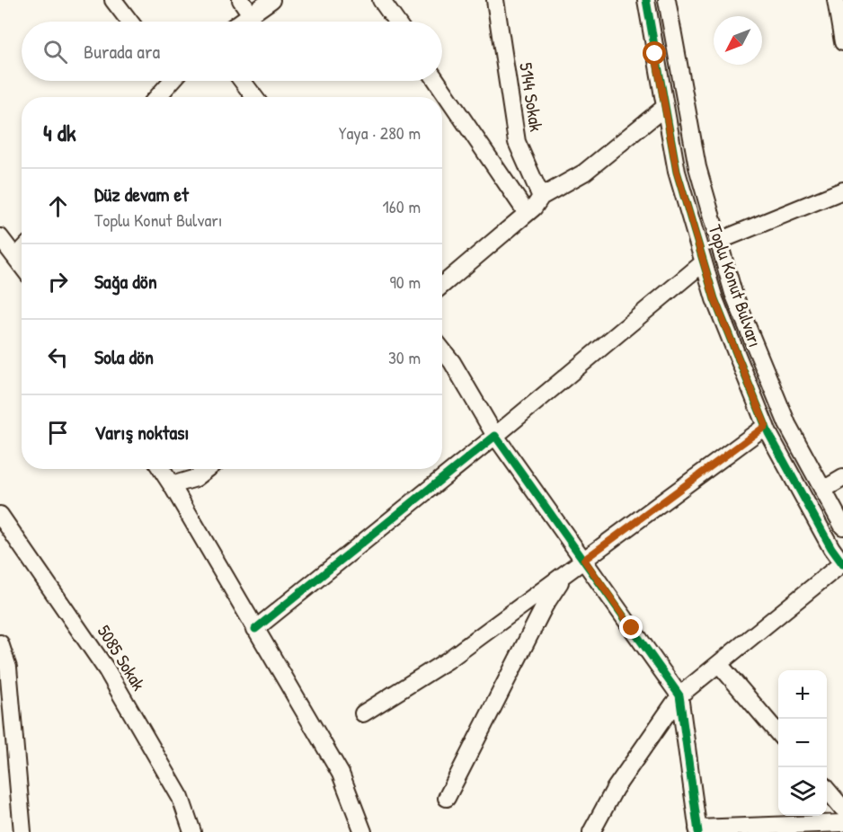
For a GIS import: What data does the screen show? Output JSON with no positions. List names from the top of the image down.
{
  "streets": {
    "street": ["5144 Sokak", "Toplu Konut Bulvarı", "5085 Sokak"]
  },
  "north": "bottom left",
  "page": {
    "search": "Burada ara",
    "heading": ["4 dk", "Yaya · 280 m"],
    "list": [
      ["Düz devam et", "Toplu Konut Bulvarı", "160 m"],
      ["Sağa dön", "90 m"],
      ["Sola dön", "30 m"],
      "Varış noktası"
    ],
    "map_buttons": ["+", "−"]
  }
}
